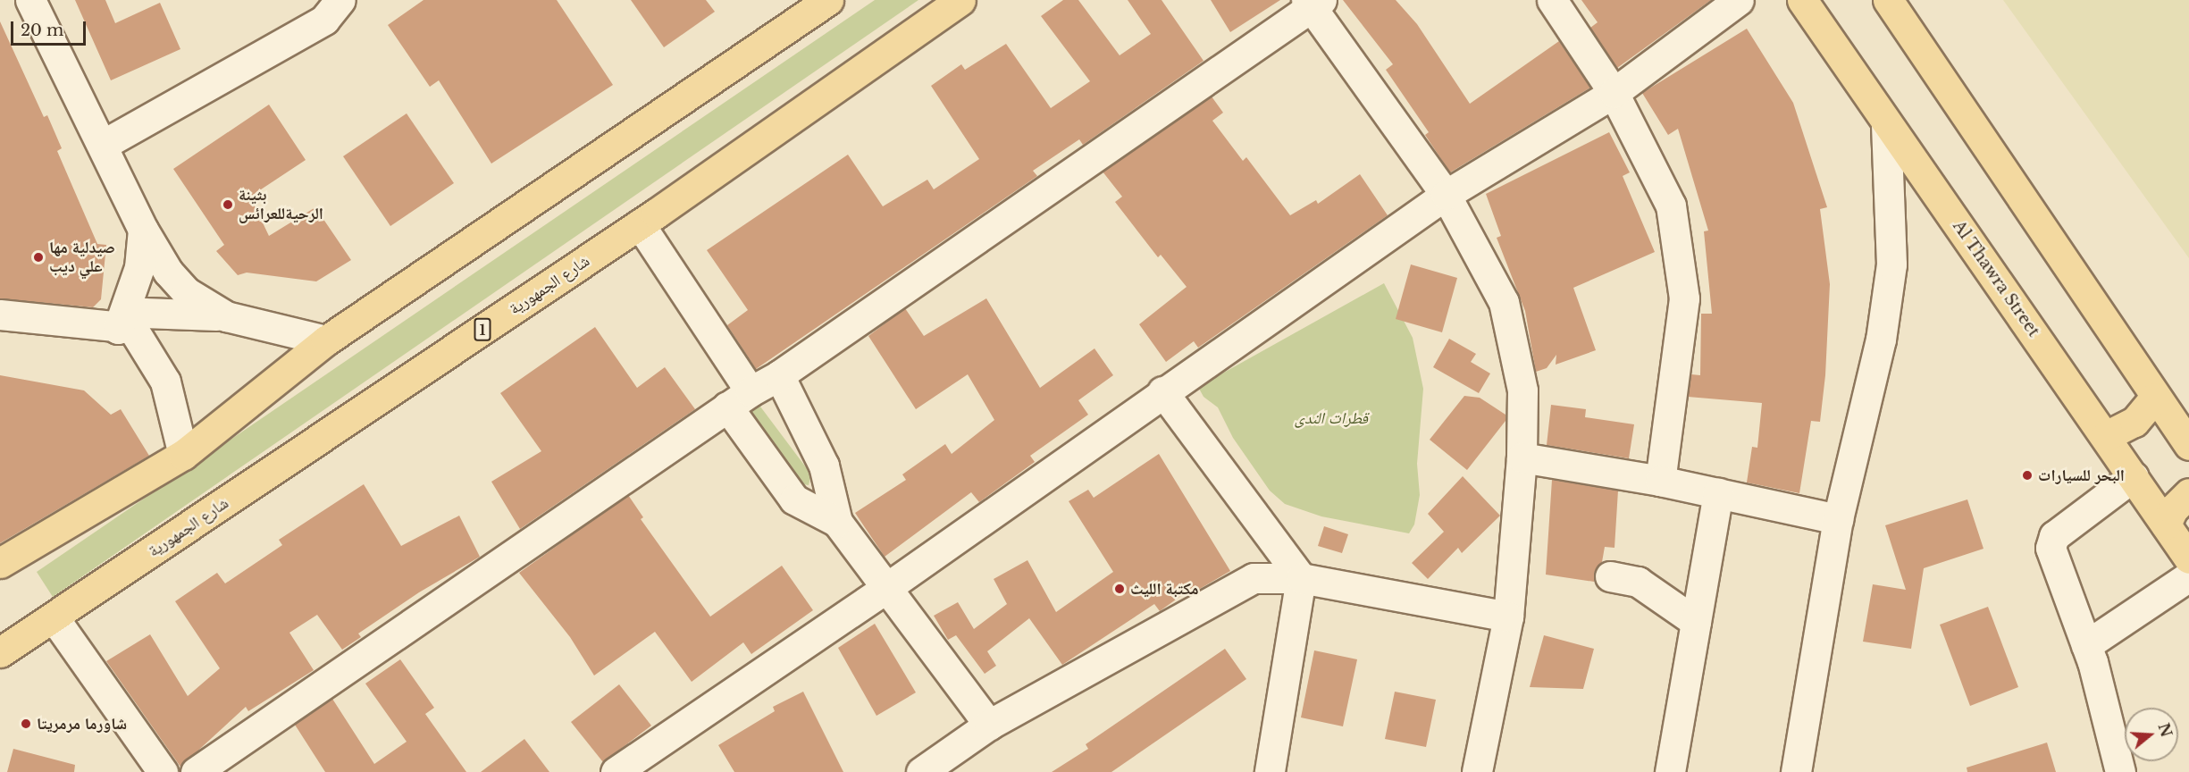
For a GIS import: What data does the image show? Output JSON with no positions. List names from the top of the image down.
{
  "streets": {
    "main road": ["Al Thawra Street", "شارع الجمهورية", "1"]
  },
  "parks": ["قطرات الندى"],
  "places": [
    "بثينة الرحيةللعرائس",
    "صيدلية مها علي ديب",
    "البحر للسيارات",
    "مكتبة الليث",
    "شاورما مرمريتا"
  ],
  "scale_bar": "20 m",
  "north": "right"
}
